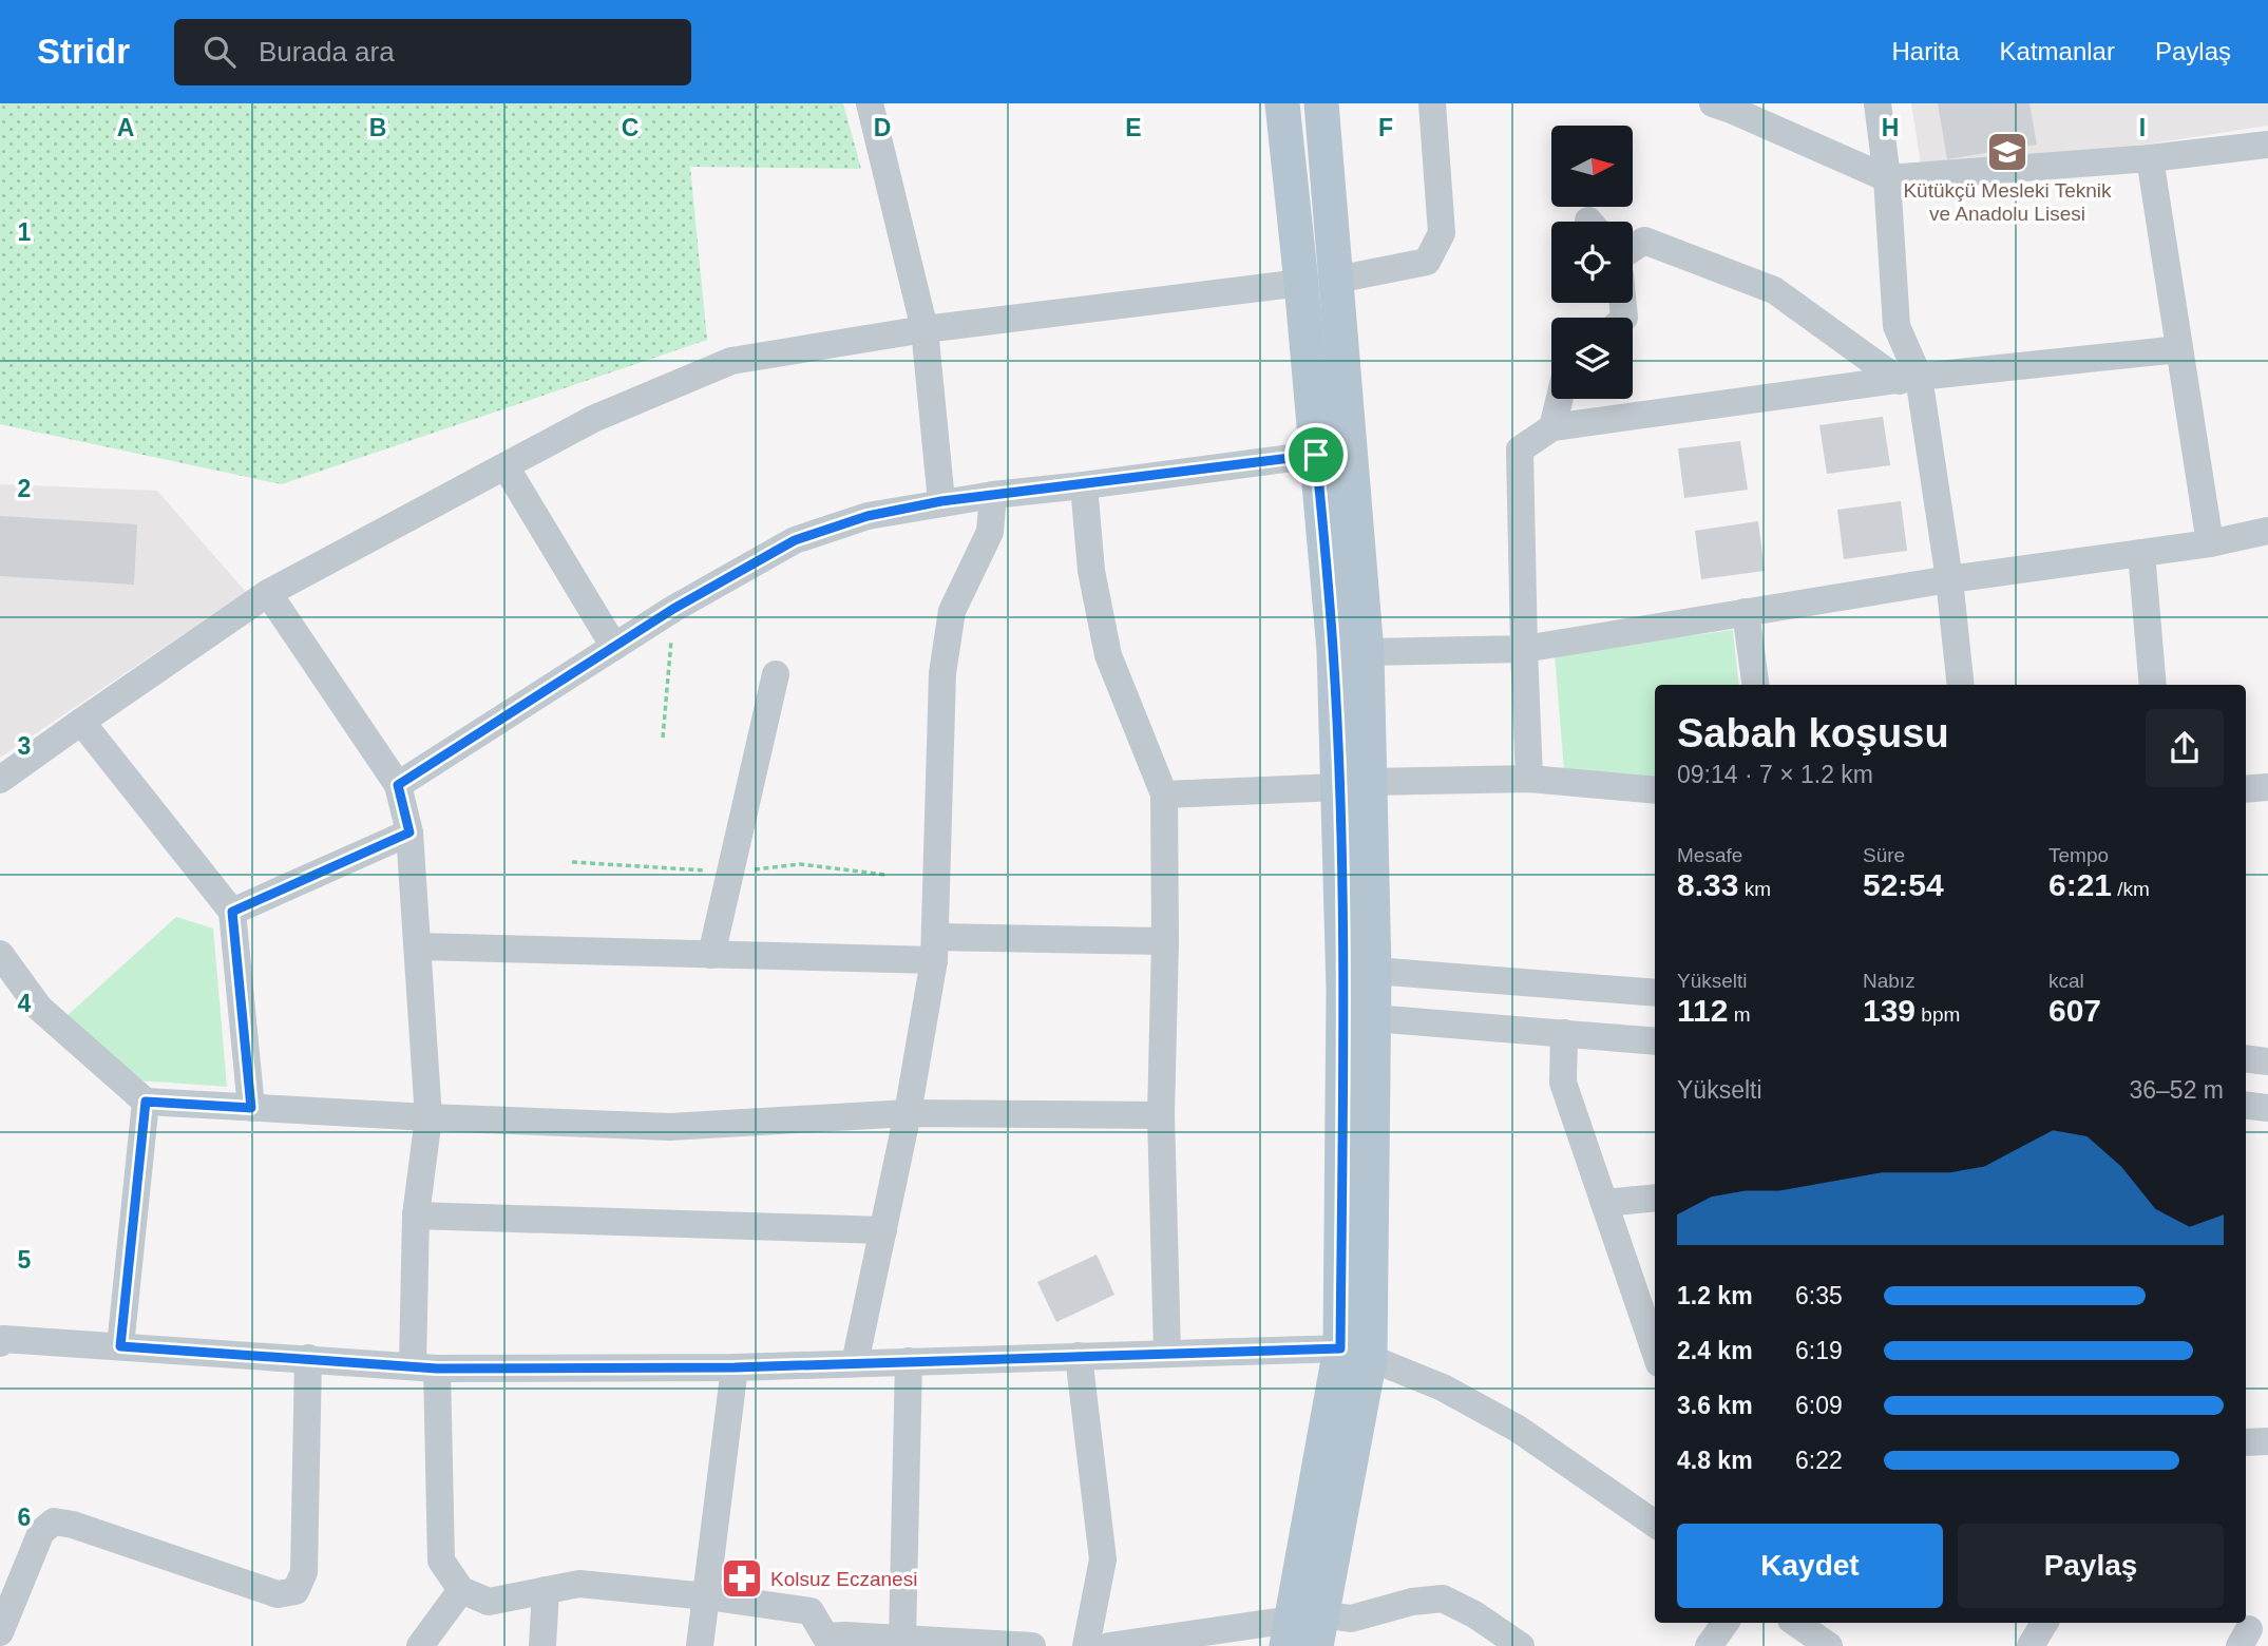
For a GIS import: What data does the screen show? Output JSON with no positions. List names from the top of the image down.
{
  "places": {
    "school or university": ["Kütükçü Mesleki Teknik ve Anadolu Lisesi"],
    "pharmacy": ["Kolsuz Eczanesi"]
  },
  "north": "right",
  "page": {
    "header": "Stridr",
    "search": "Burada ara",
    "nav": ["Harita", "Katmanlar", "Paylaş"],
    "heading": ["Sabah koşusu", "09:14 · 7 × 1.2 km"],
    "stats": [
      ["Mesafe", "8.33 km"],
      ["Süre", "52:54"],
      ["Tempo", "6:21 /km"],
      ["Yükselti", "112 m"],
      ["Nabız", "139 bpm"],
      ["kcal", "607"]
    ],
    "chart": ["Yükselti", "36–52 m"],
    "list": [
      {
        "name": "1.2 km",
        "note": "6:35"
      },
      {
        "name": "2.4 km",
        "note": "6:19"
      },
      {
        "name": "3.6 km",
        "note": "6:09"
      },
      {
        "name": "4.8 km",
        "note": "6:22"
      }
    ],
    "buttons": ["Kaydet", "Paylaş"]
  },
  "grid": {
    "columns": [
      "A",
      "B",
      "C",
      "D",
      "E",
      "F",
      "H",
      "I"
    ],
    "rows": [
      "1",
      "2",
      "3",
      "4",
      "5",
      "6"
    ]
  }
}
